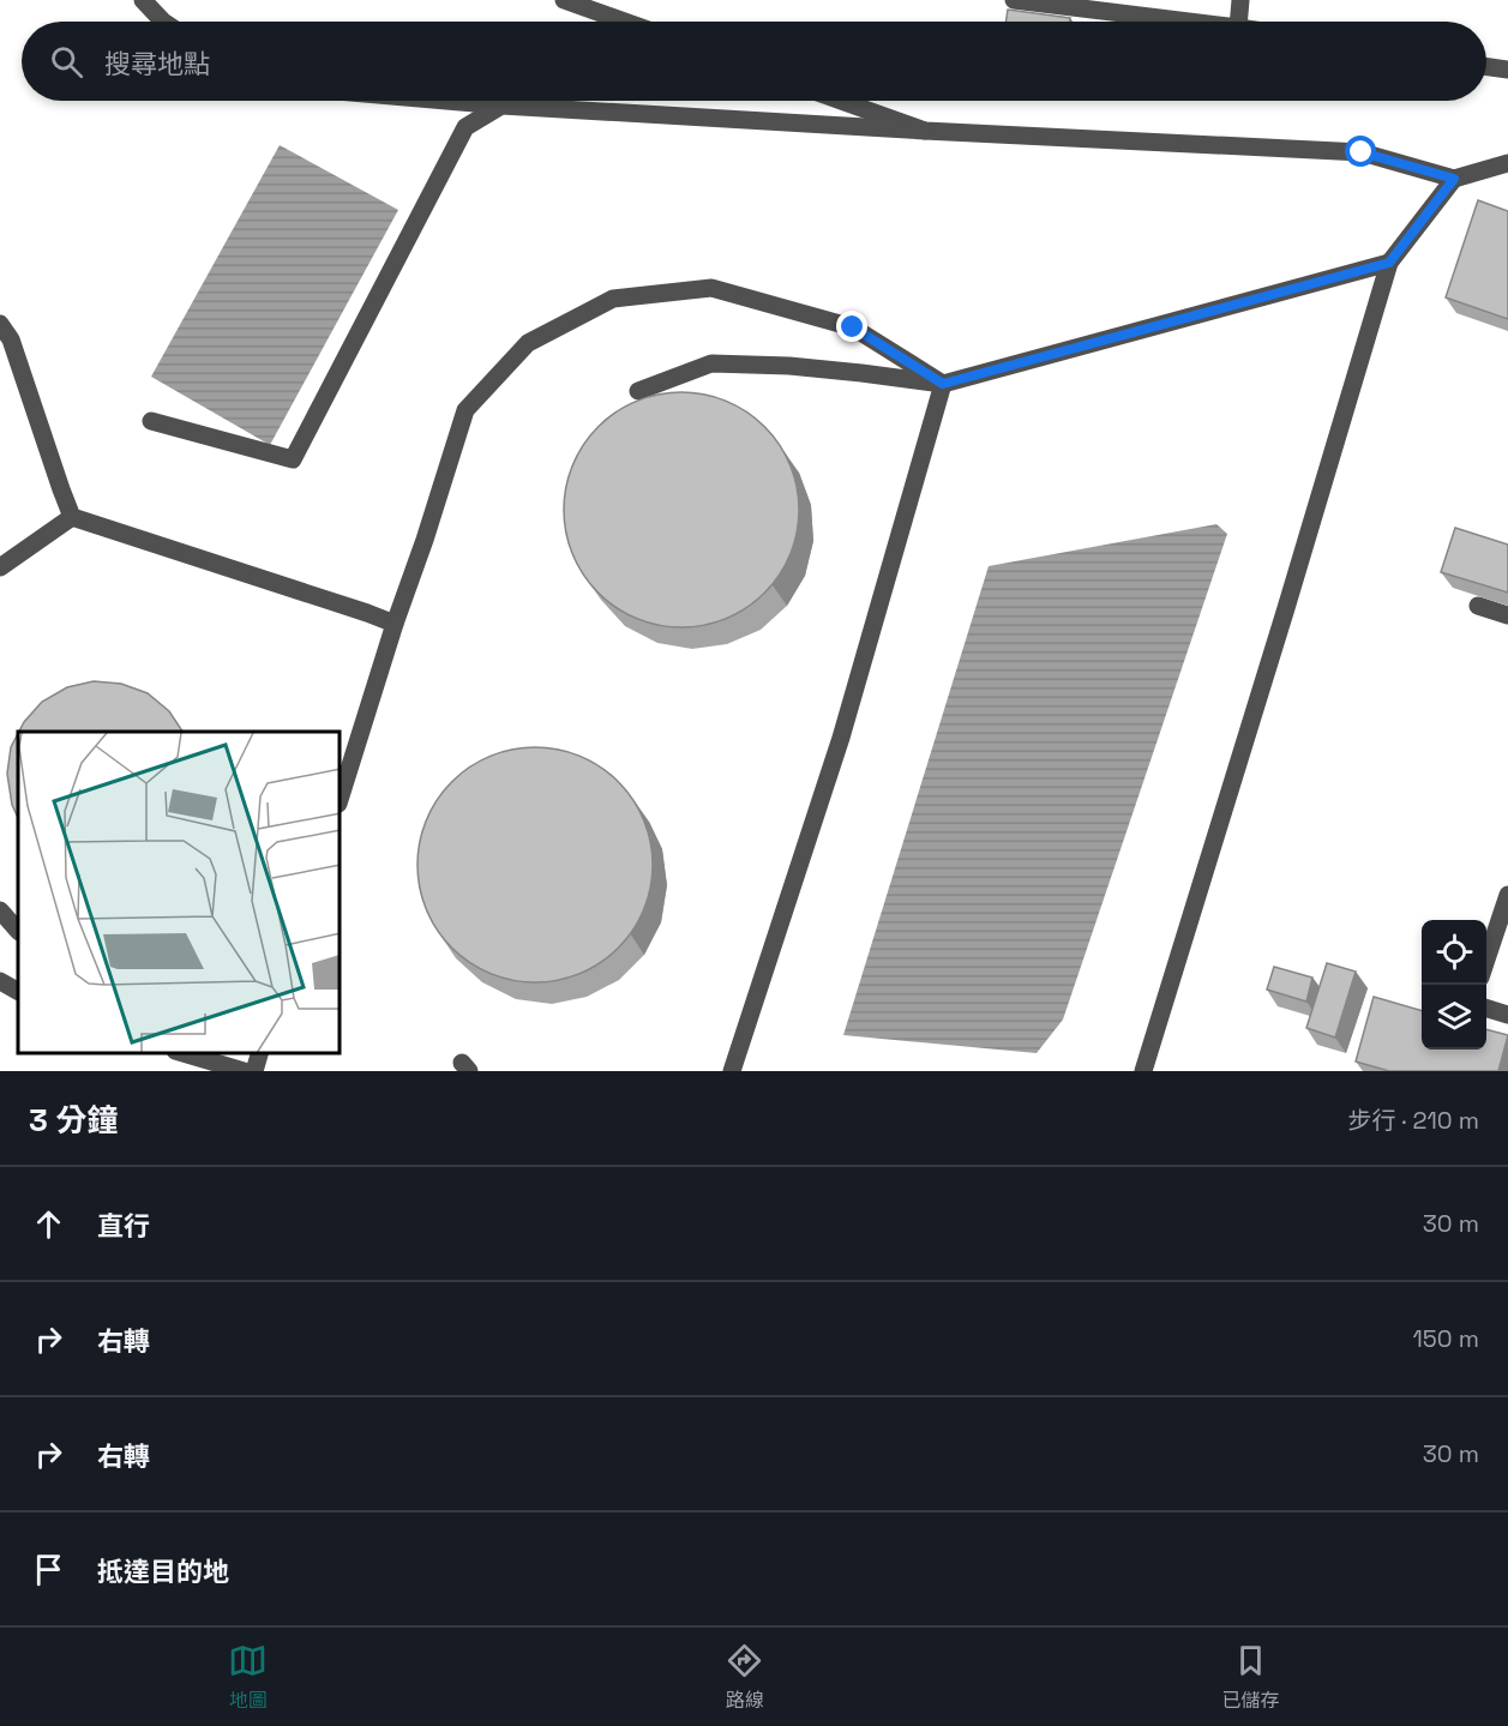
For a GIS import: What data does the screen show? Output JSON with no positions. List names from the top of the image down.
{
  "page": {
    "search": "搜尋地點",
    "heading": ["3 分鐘", "步行 · 210 m"],
    "list": [
      ["直行", "30 m"],
      ["右轉", "150 m"],
      ["右轉", "30 m"],
      "抵達目的地"
    ],
    "nav": ["地圖", "路線", "已儲存"]
  }
}
